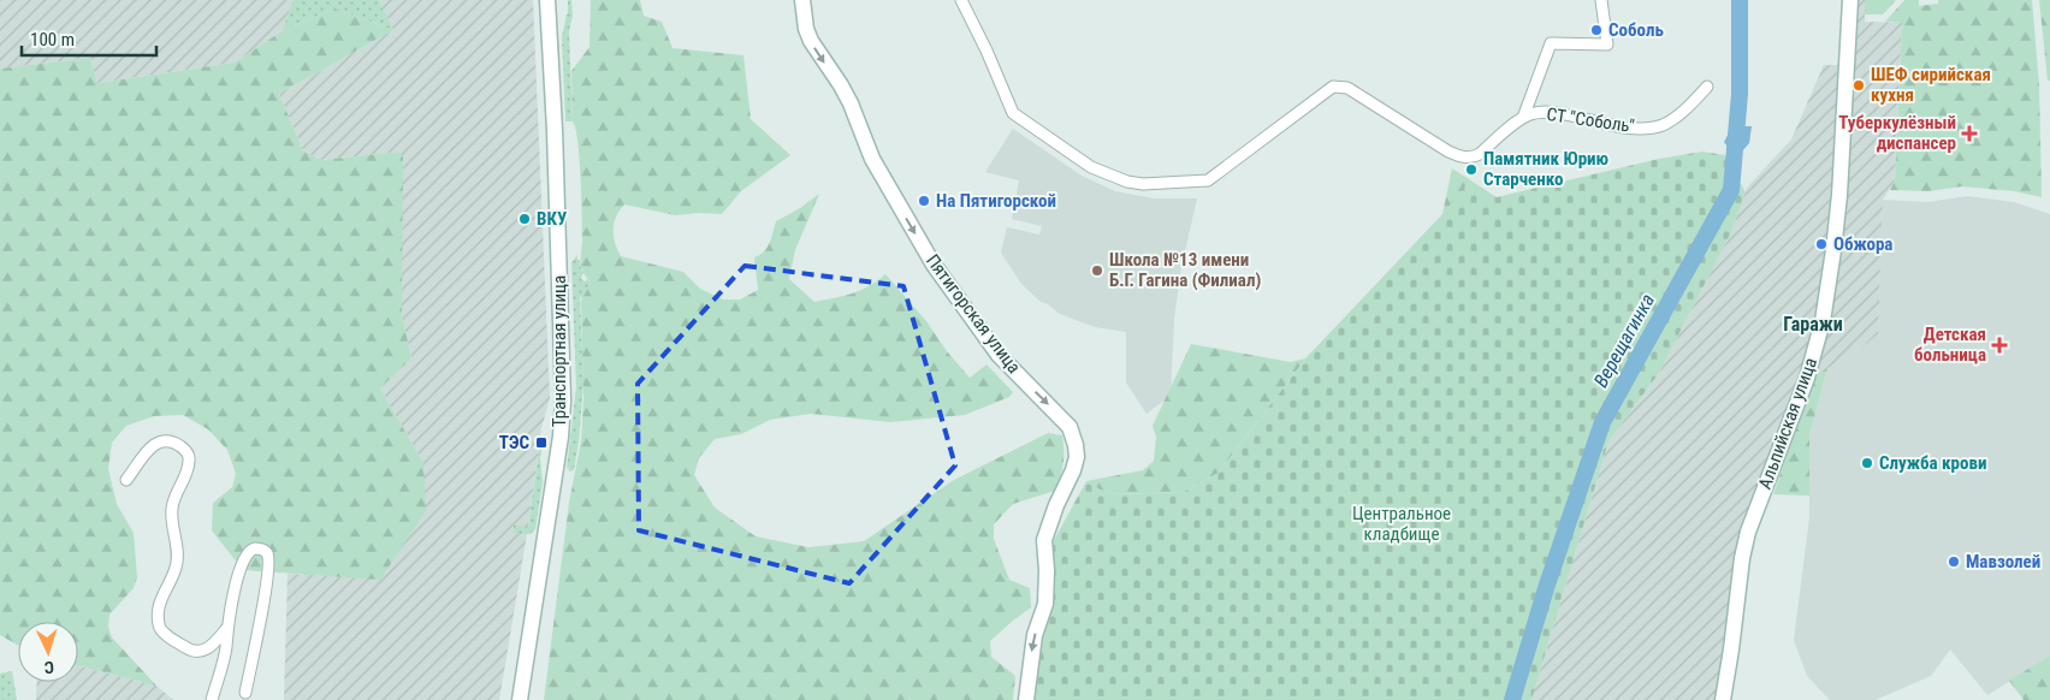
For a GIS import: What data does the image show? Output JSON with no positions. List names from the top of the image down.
{
  "streets": {
    "street": [
      "СТ \"Соболь\"",
      "Пятигорская улица",
      "Транспортная улица",
      "Альпийская улица"
    ]
  },
  "one_way": ["Пятигорская улица"],
  "districts": ["Гаражи"],
  "water": ["Верещагинка"],
  "parks": ["Центральное кладбище"],
  "places": {
    "other": [
      "Соболь",
      "ШЕФ сирийская кухня",
      "Памятник Юрию Старченко",
      "На Пятигорской",
      "ВКУ",
      "Обжора",
      "Школа №13 имени Б.Г. Гагина (Филиал)",
      "Служба крови",
      "Мавзолей"
    ],
    "health": ["Туберкулёзный диспансер", "Детская больница"],
    "transit": ["ТЭС"]
  },
  "scale_bar": "100 m",
  "north": "bottom"
}
